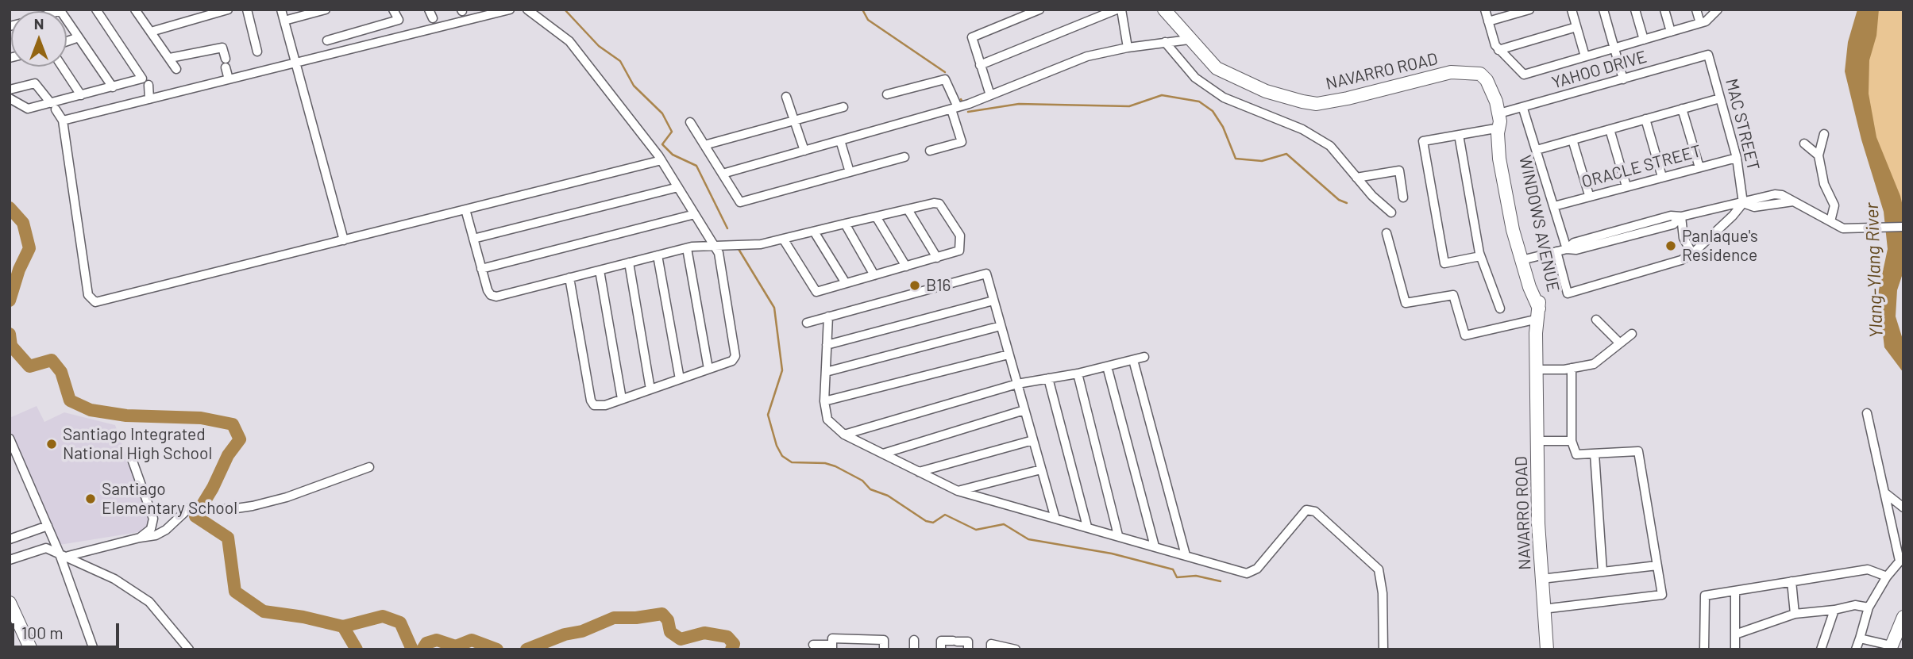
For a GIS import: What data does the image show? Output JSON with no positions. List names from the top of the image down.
{
  "streets": {
    "street": [
      "YAHOO DRIVE",
      "NAVARRO ROAD",
      "MAC STREET",
      "ORACLE STREET",
      "WINDOWS AVENUE"
    ]
  },
  "crossings": [
    ["YAHOO DRIVE", "NAVARRO ROAD"],
    ["YAHOO DRIVE", "MAC STREET"],
    ["NAVARRO ROAD", "WINDOWS AVENUE"],
    ["MAC STREET", "ORACLE STREET"]
  ],
  "water": ["Ylang-Ylang River"],
  "places": [
    "Panlaque's Residence",
    "B16",
    "Santiago Integrated National High School",
    "Santiago Elementary School"
  ],
  "scale_bar": "100 m",
  "north": "top"
}
